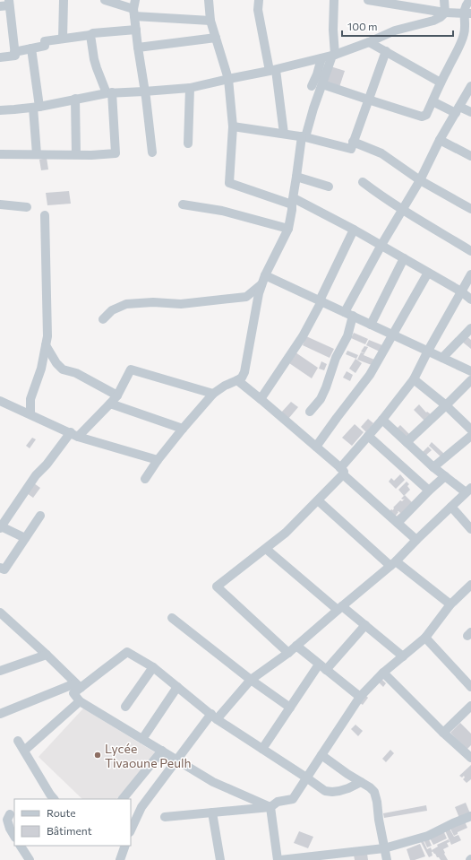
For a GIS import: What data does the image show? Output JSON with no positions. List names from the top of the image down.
{
  "places": ["Lycée Tivaoune Peulh"],
  "legend": ["Route", "Bâtiment"],
  "scale_bar": "100 m"
}
